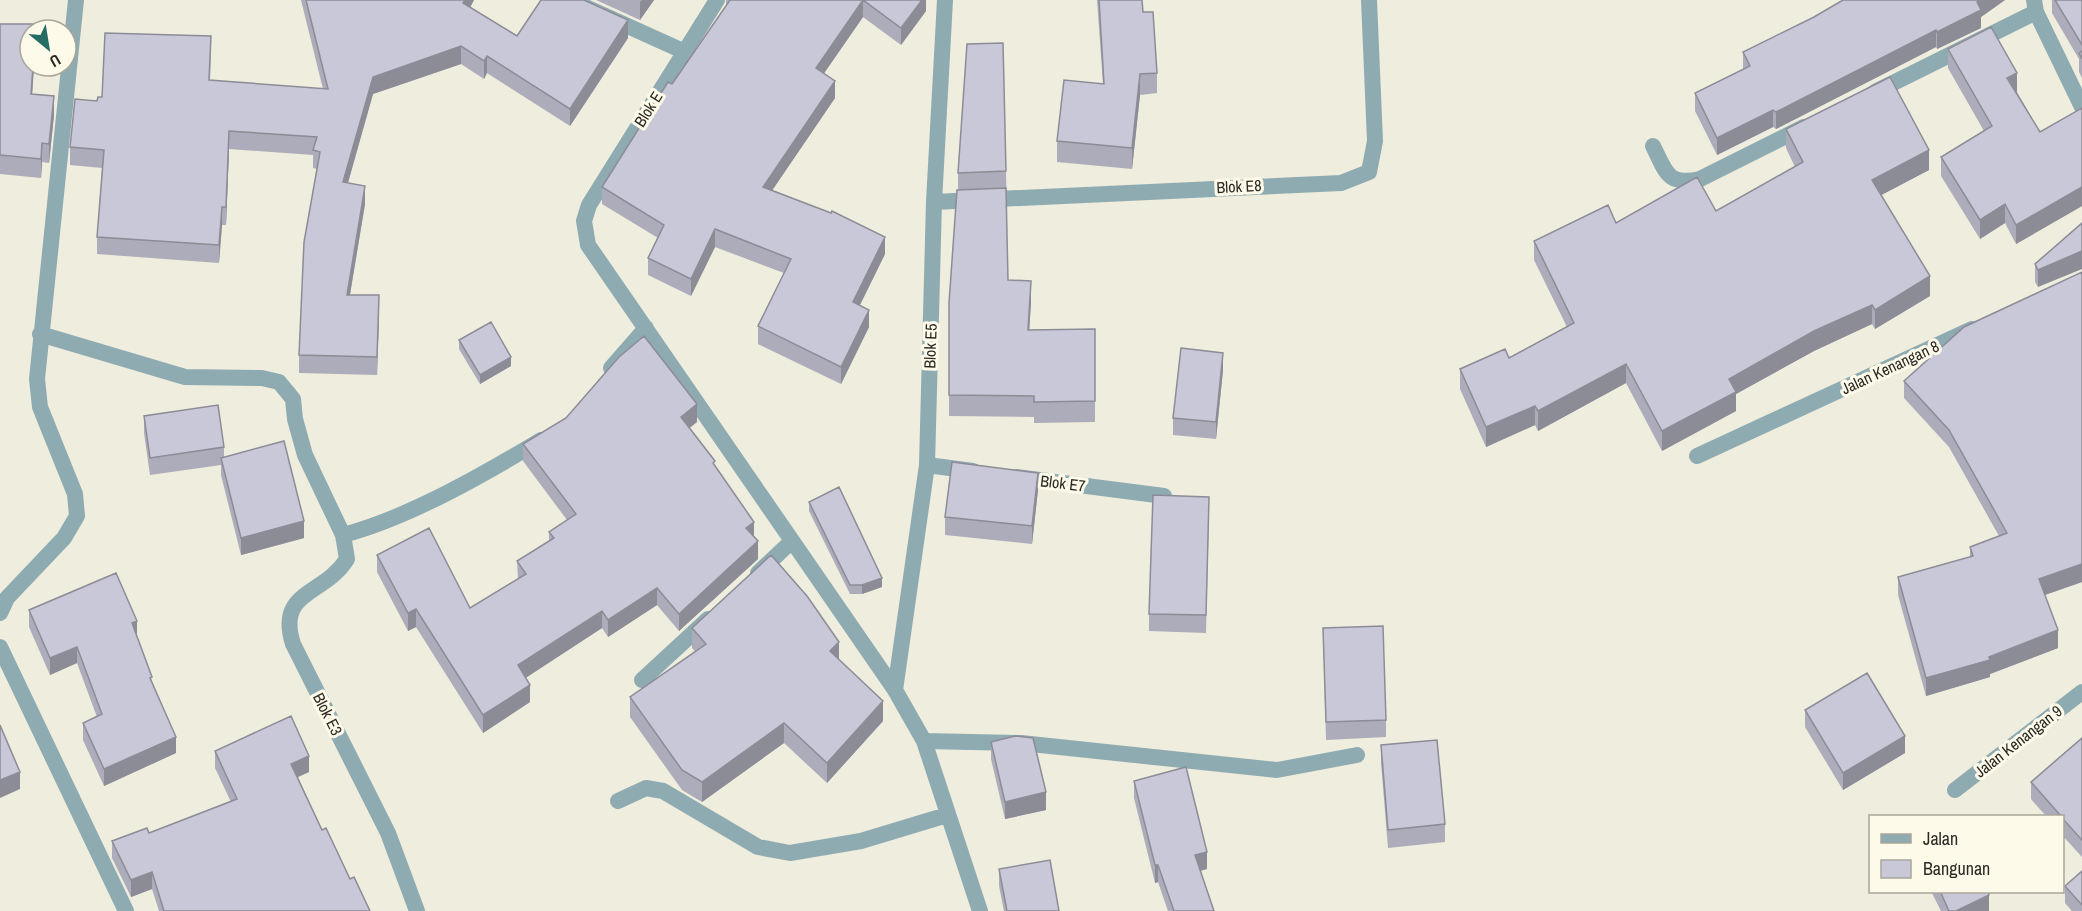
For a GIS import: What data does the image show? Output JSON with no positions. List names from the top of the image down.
{
  "streets": {
    "street": [
      "Blok E",
      "Blok E8",
      "Blok E5",
      "Jalan Kenangan 8",
      "Blok E7",
      "Blok E3",
      "Jalan Kenangan 9"
    ]
  },
  "crossings": [
    ["Blok E8", "Blok E5"],
    ["Blok E5", "Blok E7"]
  ],
  "legend": ["Jalan", "Bangunan"],
  "north": "bottom right"
}
